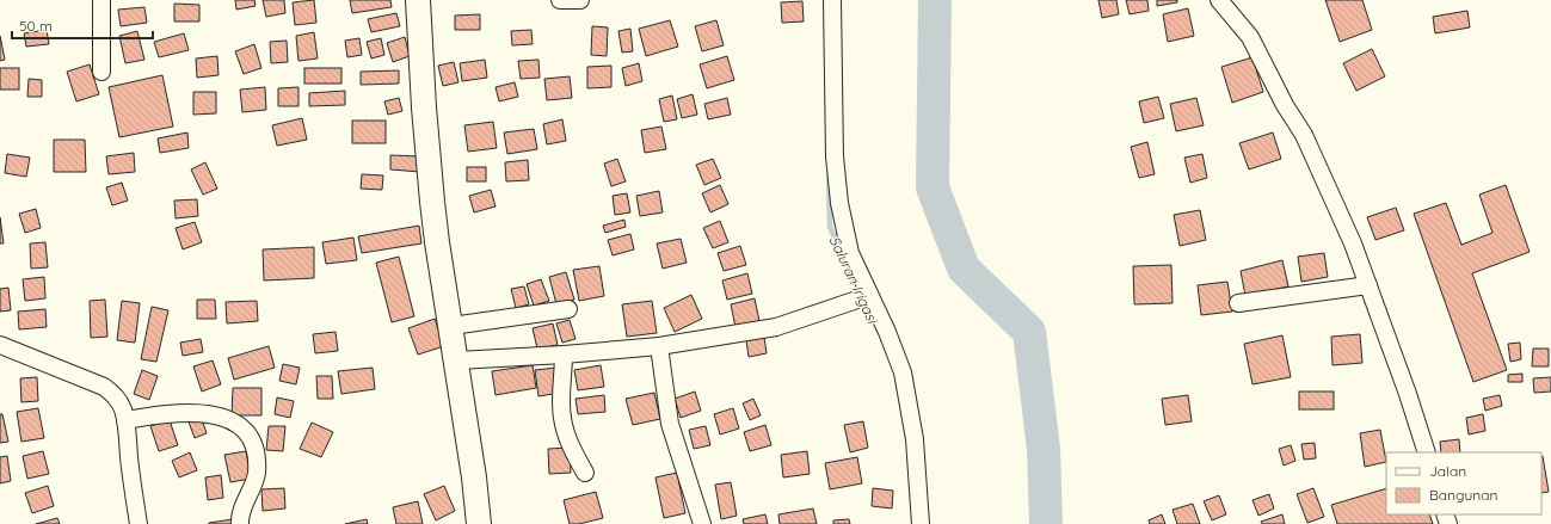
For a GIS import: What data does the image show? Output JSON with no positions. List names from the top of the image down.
{
  "water": ["Saluran Irigasi"],
  "legend": ["Jalan", "Bangunan"],
  "scale_bar": "50 m"
}
